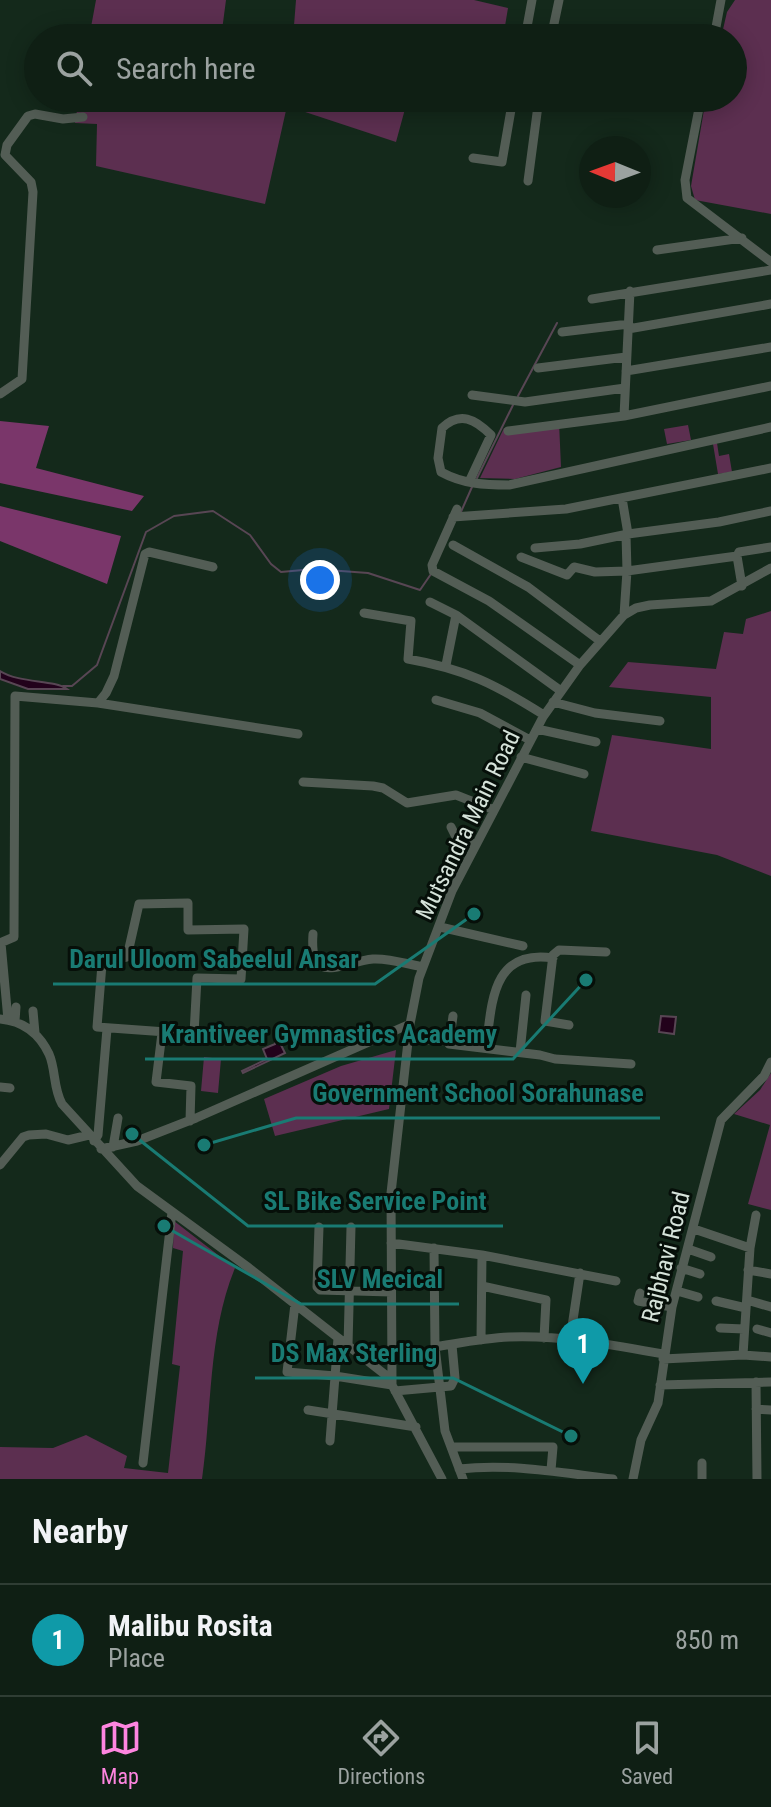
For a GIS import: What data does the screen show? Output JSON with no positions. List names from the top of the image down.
{
  "streets": {
    "street": ["Mutsandra Main Road", "Rajbhavi Road"]
  },
  "places": [
    "Darul Uloom Sabeelul Ansar",
    "Krantiveer Gymnastics Academy",
    "SL Bike Service Point",
    "Government School Sorahunase",
    "SLV Mecical",
    "DS Max Sterling"
  ],
  "north": "left",
  "page": {
    "search": "Search here",
    "pins": "1",
    "heading": "Nearby",
    "list": [
      {
        "mark": "1",
        "name": "Malibu Rosita",
        "note": "Place",
        "value": "850 m"
      }
    ],
    "nav": ["Map", "Directions", "Saved"]
  }
}
